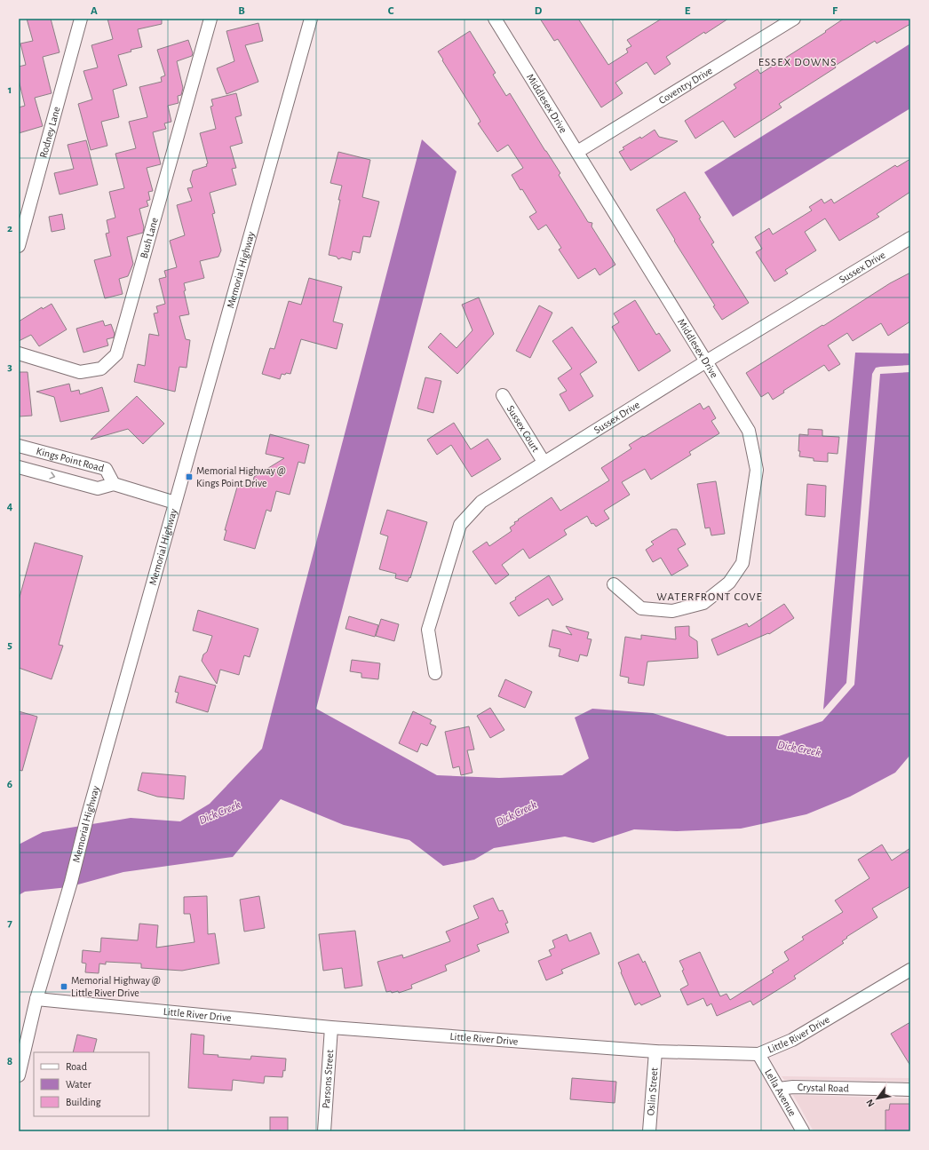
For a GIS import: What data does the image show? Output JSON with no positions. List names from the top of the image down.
{
  "streets": {
    "street": [
      "Coventry Drive",
      "Middlesex Drive",
      "Rodney Lane",
      "Bush Lane",
      "Sussex Drive",
      "Memorial Highway",
      "Sussex Court",
      "Kings Point Road",
      "Little River Drive",
      "Parsons Street",
      "Crystal Road",
      "Oslin Street",
      "Lella Avenue"
    ]
  },
  "crossings": [
    ["Coventry Drive", "Middlesex Drive"],
    ["Middlesex Drive", "Sussex Drive"],
    ["Sussex Drive", "Sussex Court"],
    ["Memorial Highway", "Kings Point Road"],
    ["Memorial Highway", "Little River Drive"],
    ["Little River Drive", "Parsons Street"],
    ["Little River Drive", "Oslin Street"],
    ["Little River Drive", "Lella Avenue"],
    ["Crystal Road", "Lella Avenue"]
  ],
  "districts": ["ESSEX DOWNS", "WATERFRONT COVE"],
  "water": ["Dick Creek"],
  "places": {
    "transit": ["Memorial Highway @ Kings Point Drive", "Memorial Highway @ Little River Drive"]
  },
  "legend": ["Road", "Water", "Building"],
  "north": "bottom left",
  "grid": {
    "columns": [
      "A",
      "B",
      "C",
      "D",
      "E",
      "F"
    ],
    "rows": [
      "1",
      "2",
      "3",
      "4",
      "5",
      "6",
      "7",
      "8"
    ]
  }
}
